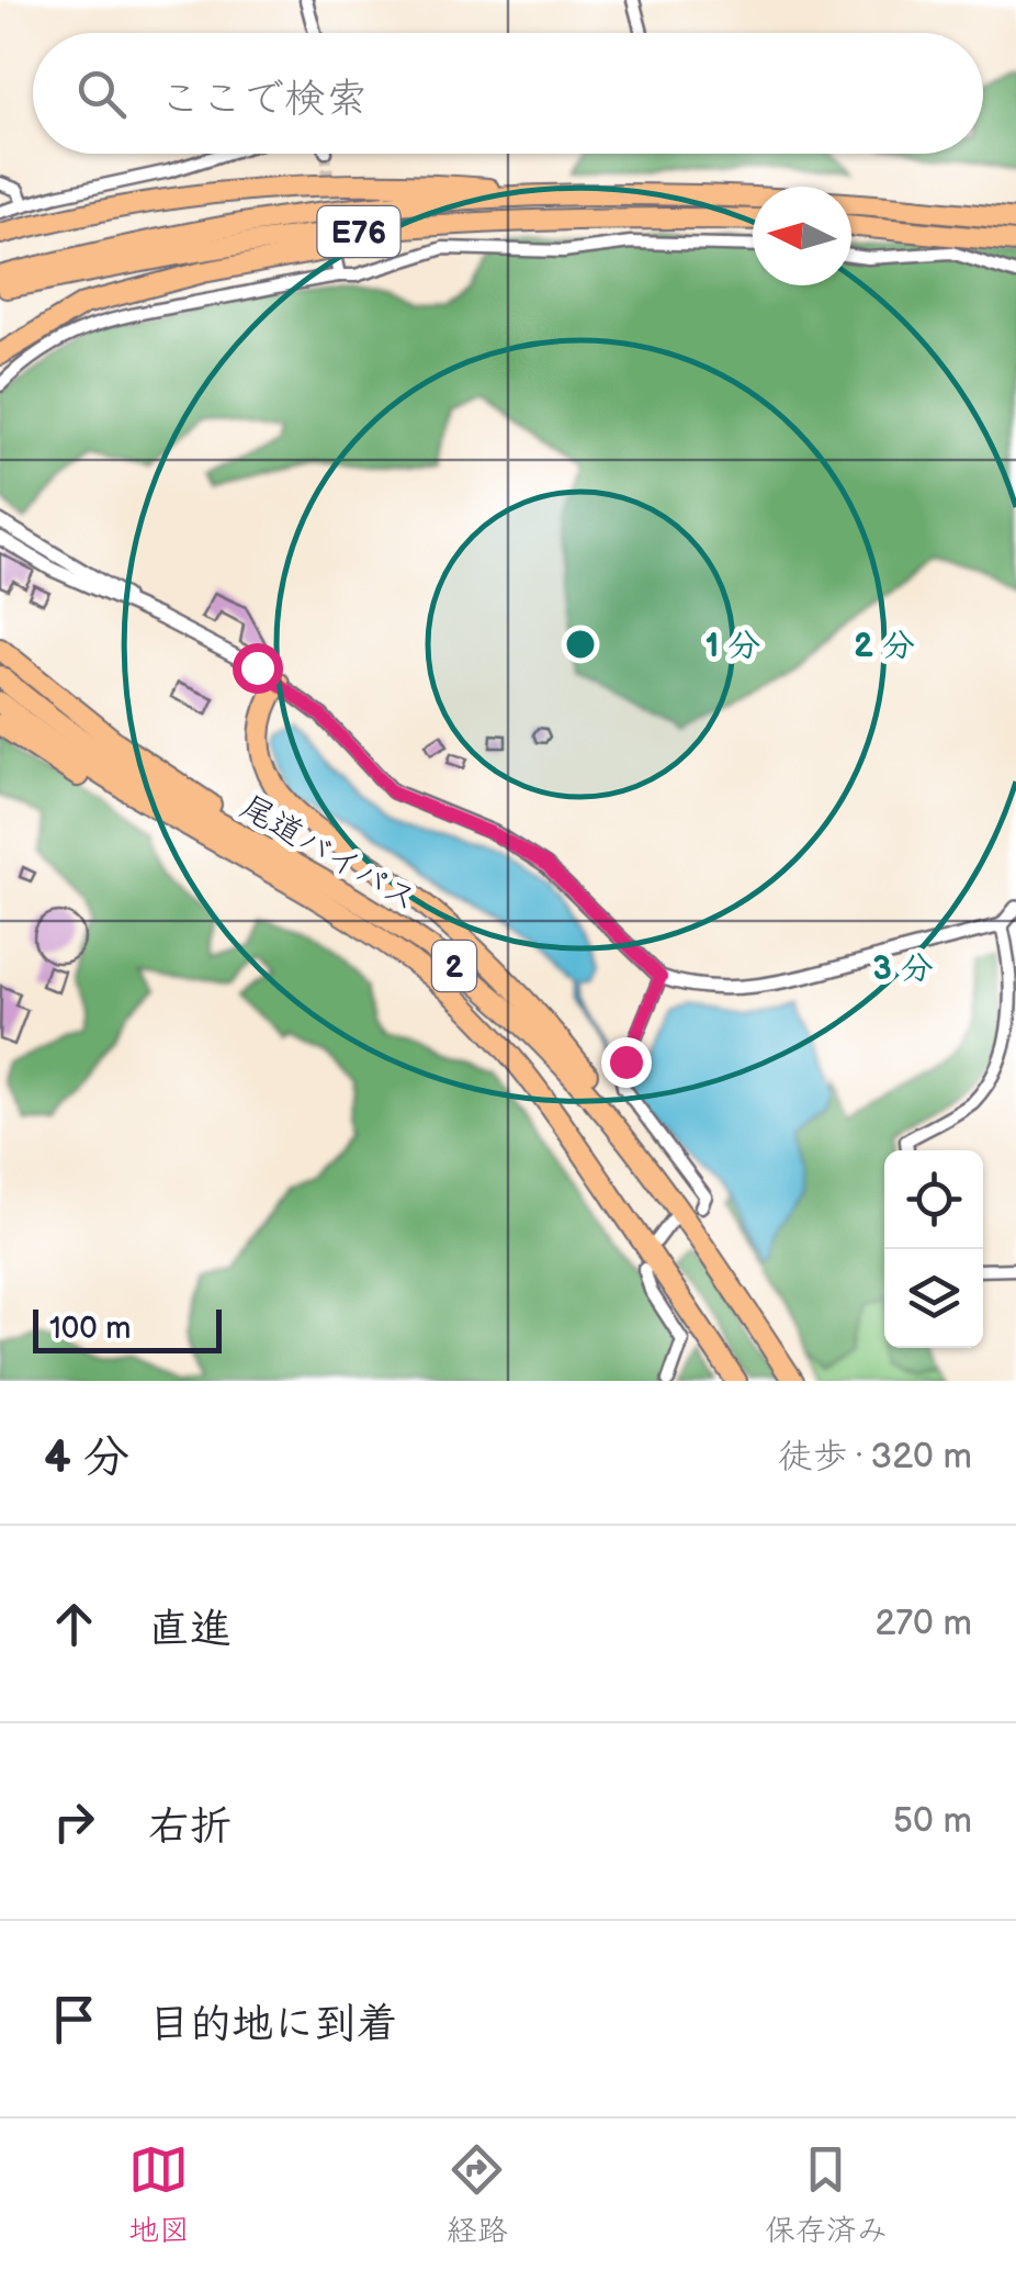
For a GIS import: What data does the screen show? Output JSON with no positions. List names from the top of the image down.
{
  "streets": {
    "highway": ["E76", "尾道バイパス", "2"]
  },
  "scale_bar": "100 m",
  "north": "left",
  "page": {
    "search": "ここで検索",
    "scale": "100 m",
    "heading": ["4 分", "徒歩 · 320 m"],
    "list": [
      ["直進", "270 m"],
      ["右折", "50 m"],
      "目的地に到着"
    ],
    "nav": ["地図", "経路", "保存済み"]
  },
  "rings": ["1 分", "2 分", "3 分"]
}
